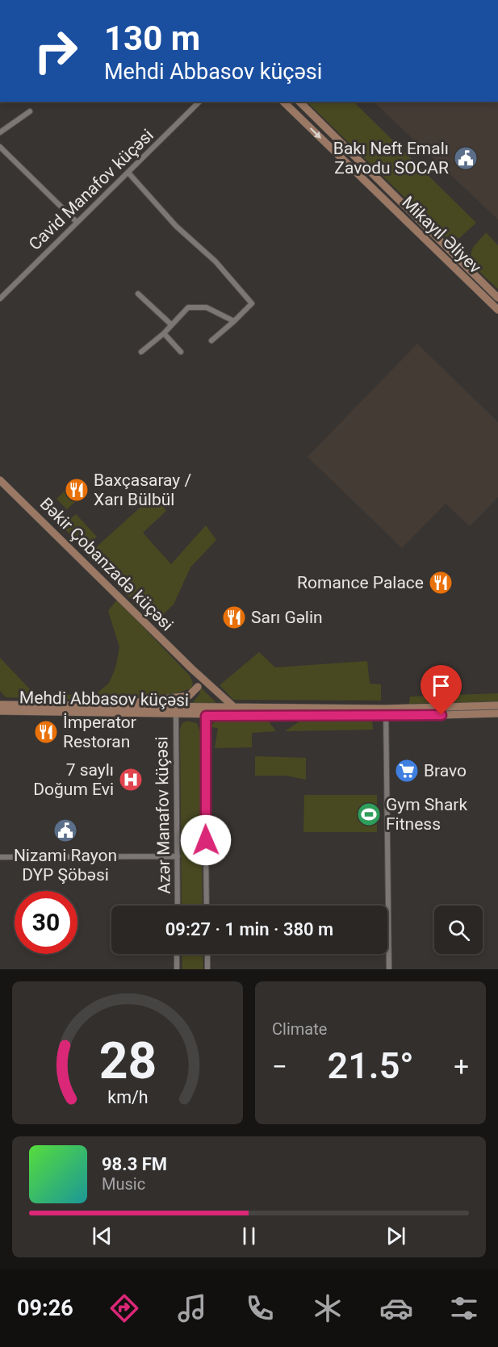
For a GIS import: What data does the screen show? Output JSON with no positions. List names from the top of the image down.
{
  "streets": {
    "street": [
      "Cavid Manafov küçəsi",
      "Mikayıl Əliyev",
      "Bəkir Çobanzadə küçəsi",
      "Mehdi Abbasov küçəsi",
      "Azər Manafov küçəsi"
    ]
  },
  "crossings": [
    ["Mehdi Abbasov küçəsi", "Azər Manafov küçəsi"]
  ],
  "places": {
    "public building": ["Bakı Neft Emalı Zavodu SOCAR", "Nizami Rayon DYP Şöbəsi"],
    "restaurant": [
      "Baxçasaray / Xarı Bülbül",
      "Romance Palace",
      "Sarı Gəlin",
      "İmperator Restoran"
    ],
    "supermarket": ["Bravo"],
    "hospital": ["7 saylı Doğum Evi"],
    "sports": ["Gym Shark Fitness"]
  },
  "page": {
    "turn": ["130 m", "Mehdi Abbasov küçəsi"],
    "limit": "30",
    "trip": "09:27 · 1 min · 380 m",
    "tile": "Climate",
    "heat": ["−", "21.5°", "+"],
    "song": ["98.3 FM", "Music"],
    "tabs": "09:26",
    "gauge": ["28", "km/h"]
  }
}
